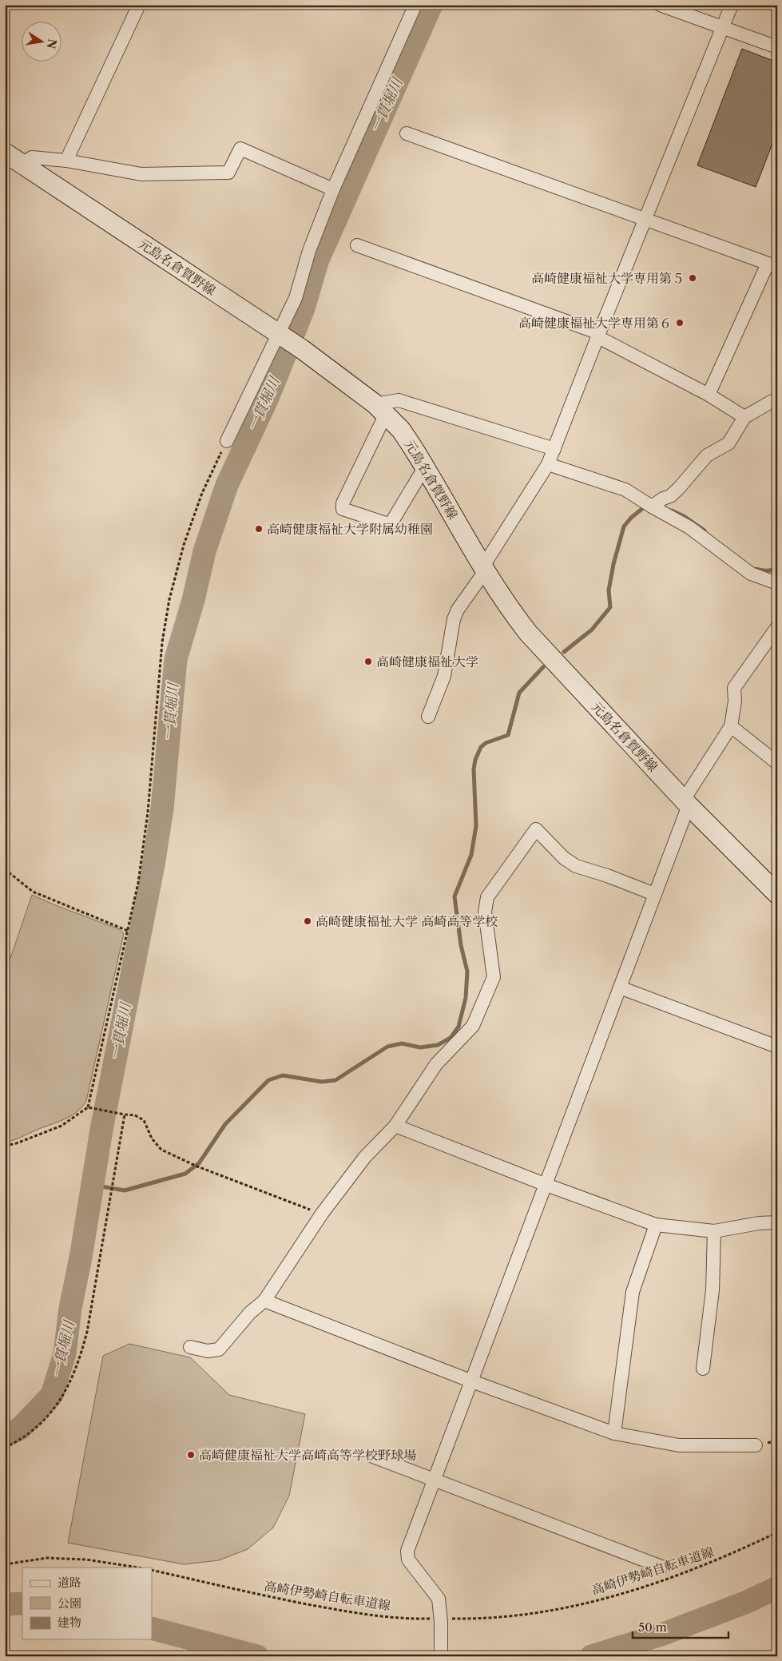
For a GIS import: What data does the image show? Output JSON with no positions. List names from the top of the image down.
{
  "streets": {
    "main road": ["元島名倉賀野線"],
    "path": ["高崎伊勢崎自転車道線"]
  },
  "water": ["一貫堀川"],
  "places": [
    "高崎健康福祉大学専用第５",
    "高崎健康福祉大学専用第６",
    "高崎健康福祉大学附属幼稚園",
    "高崎健康福祉大学",
    "高崎健康福祉大学 高崎高等学校",
    "高崎健康福祉大学高崎高等学校野球場"
  ],
  "legend": ["道路", "公園", "建物"],
  "scale_bar": "50 m",
  "north": "right"
}
